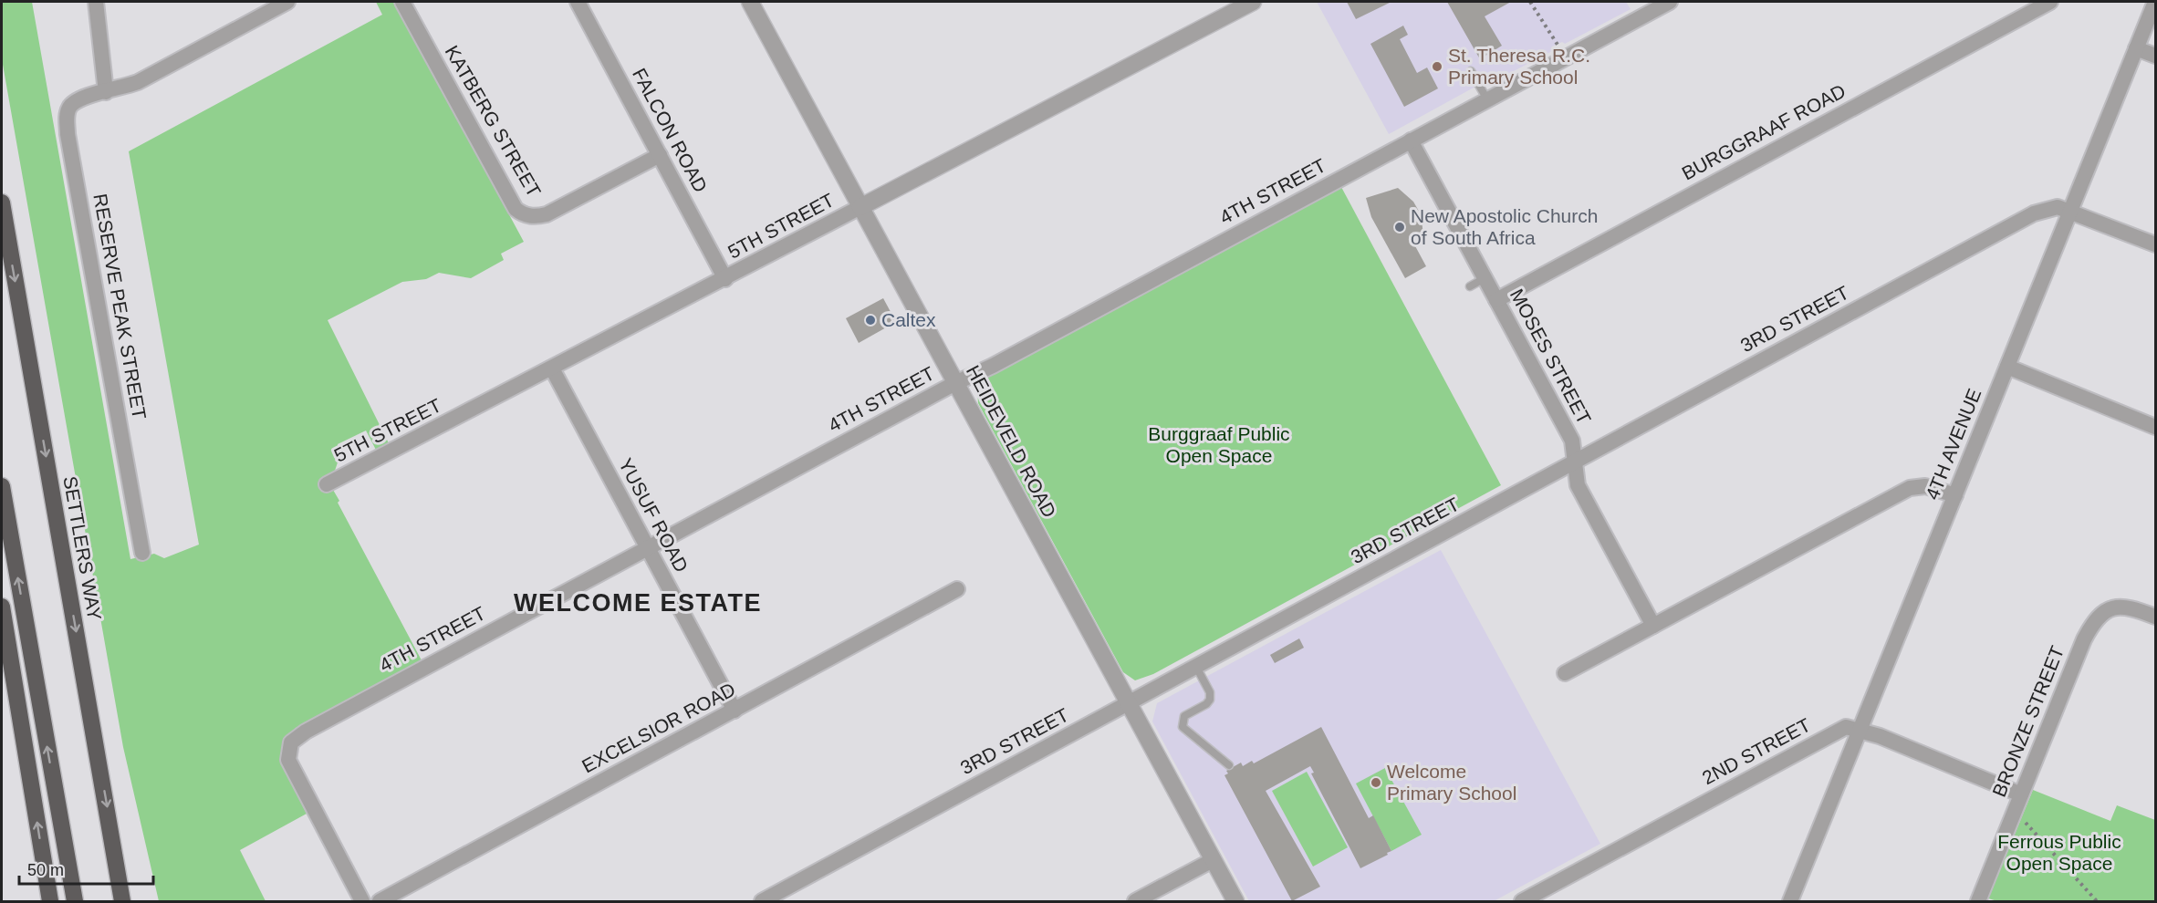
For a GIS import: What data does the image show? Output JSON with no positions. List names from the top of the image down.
{
  "streets": {
    "highway": ["SETTLERS WAY"],
    "street": [
      "KATBERG STREET",
      "FALCON ROAD",
      "BURGGRAAF ROAD",
      "4TH STREET",
      "5TH STREET",
      "RESERVE PEAK STREET",
      "3RD STREET",
      "MOSES STREET",
      "HEIDEVELD ROAD",
      "4TH AVENUE",
      "YUSUF ROAD",
      "BRONZE STREET",
      "EXCELSIOR ROAD",
      "2ND STREET"
    ]
  },
  "crossings": [
    ["KATBERG STREET", "FALCON ROAD"],
    ["FALCON ROAD", "5TH STREET"],
    ["BURGGRAAF ROAD", "MOSES STREET"],
    ["4TH STREET", "MOSES STREET"],
    ["4TH STREET", "HEIDEVELD ROAD"],
    ["4TH STREET", "YUSUF ROAD"],
    ["5TH STREET", "HEIDEVELD ROAD"],
    ["5TH STREET", "YUSUF ROAD"],
    ["3RD STREET", "MOSES STREET"],
    ["3RD STREET", "HEIDEVELD ROAD"],
    ["3RD STREET", "4TH AVENUE"],
    ["4TH AVENUE", "2ND STREET"],
    ["YUSUF ROAD", "EXCELSIOR ROAD"],
    ["BRONZE STREET", "2ND STREET"]
  ],
  "districts": ["WELCOME ESTATE"],
  "parks": ["Burggraaf Public Open Space", "Ferrous Public Open Space"],
  "places": [
    "St. Theresa R.C. Primary School",
    "New Apostolic Church of South Africa",
    "Caltex",
    "Welcome Primary School"
  ],
  "scale_bar": "50 m"
}
